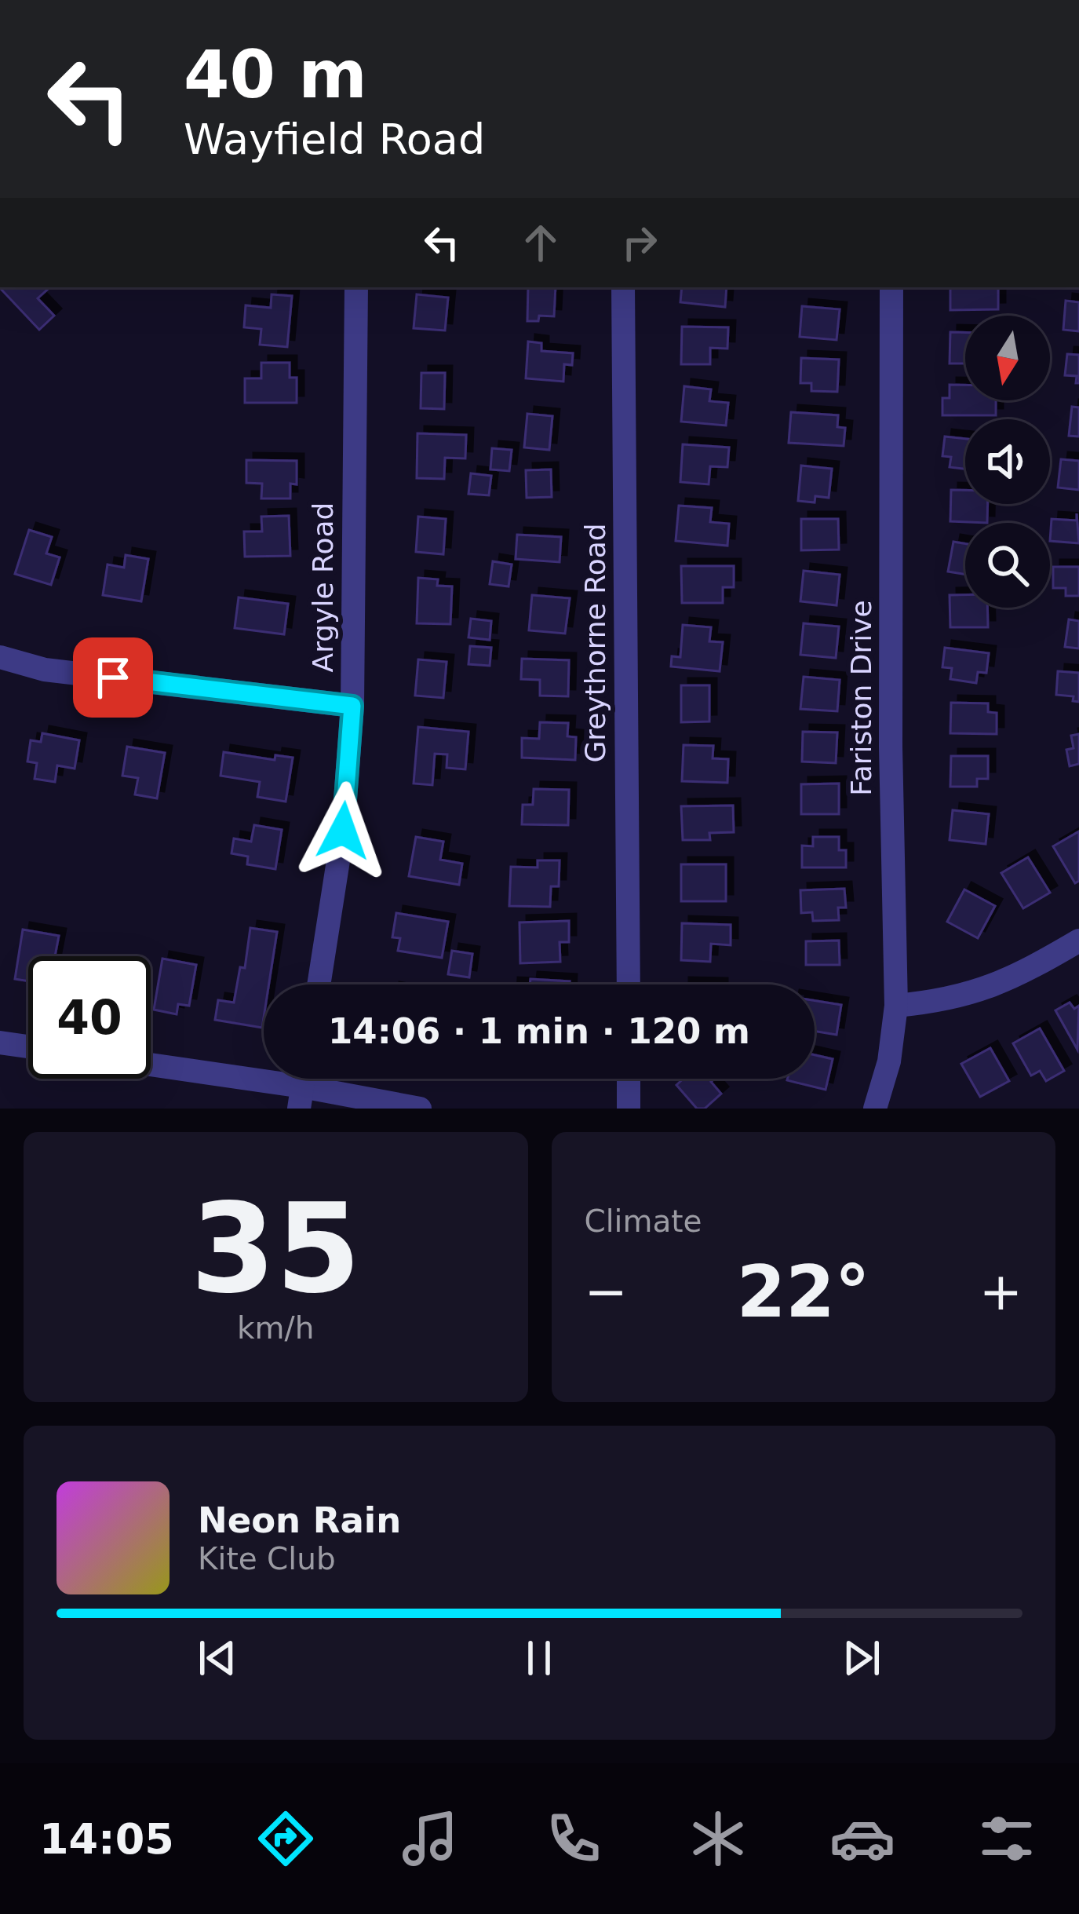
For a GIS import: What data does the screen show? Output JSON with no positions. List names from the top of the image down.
{
  "streets": {
    "street": ["Argyle Road", "Greythorne Road", "Fariston Drive"]
  },
  "north": "bottom",
  "page": {
    "turn": ["40 m", "Wayfield Road"],
    "limit": "40",
    "trip": "14:06 · 1 min · 120 m",
    "tile": [
      ["35", "km/h"],
      "Climate"
    ],
    "heat": ["−", "22°", "+"],
    "song": ["Neon Rain", "Kite Club"],
    "tabs": "14:05"
  }
}
